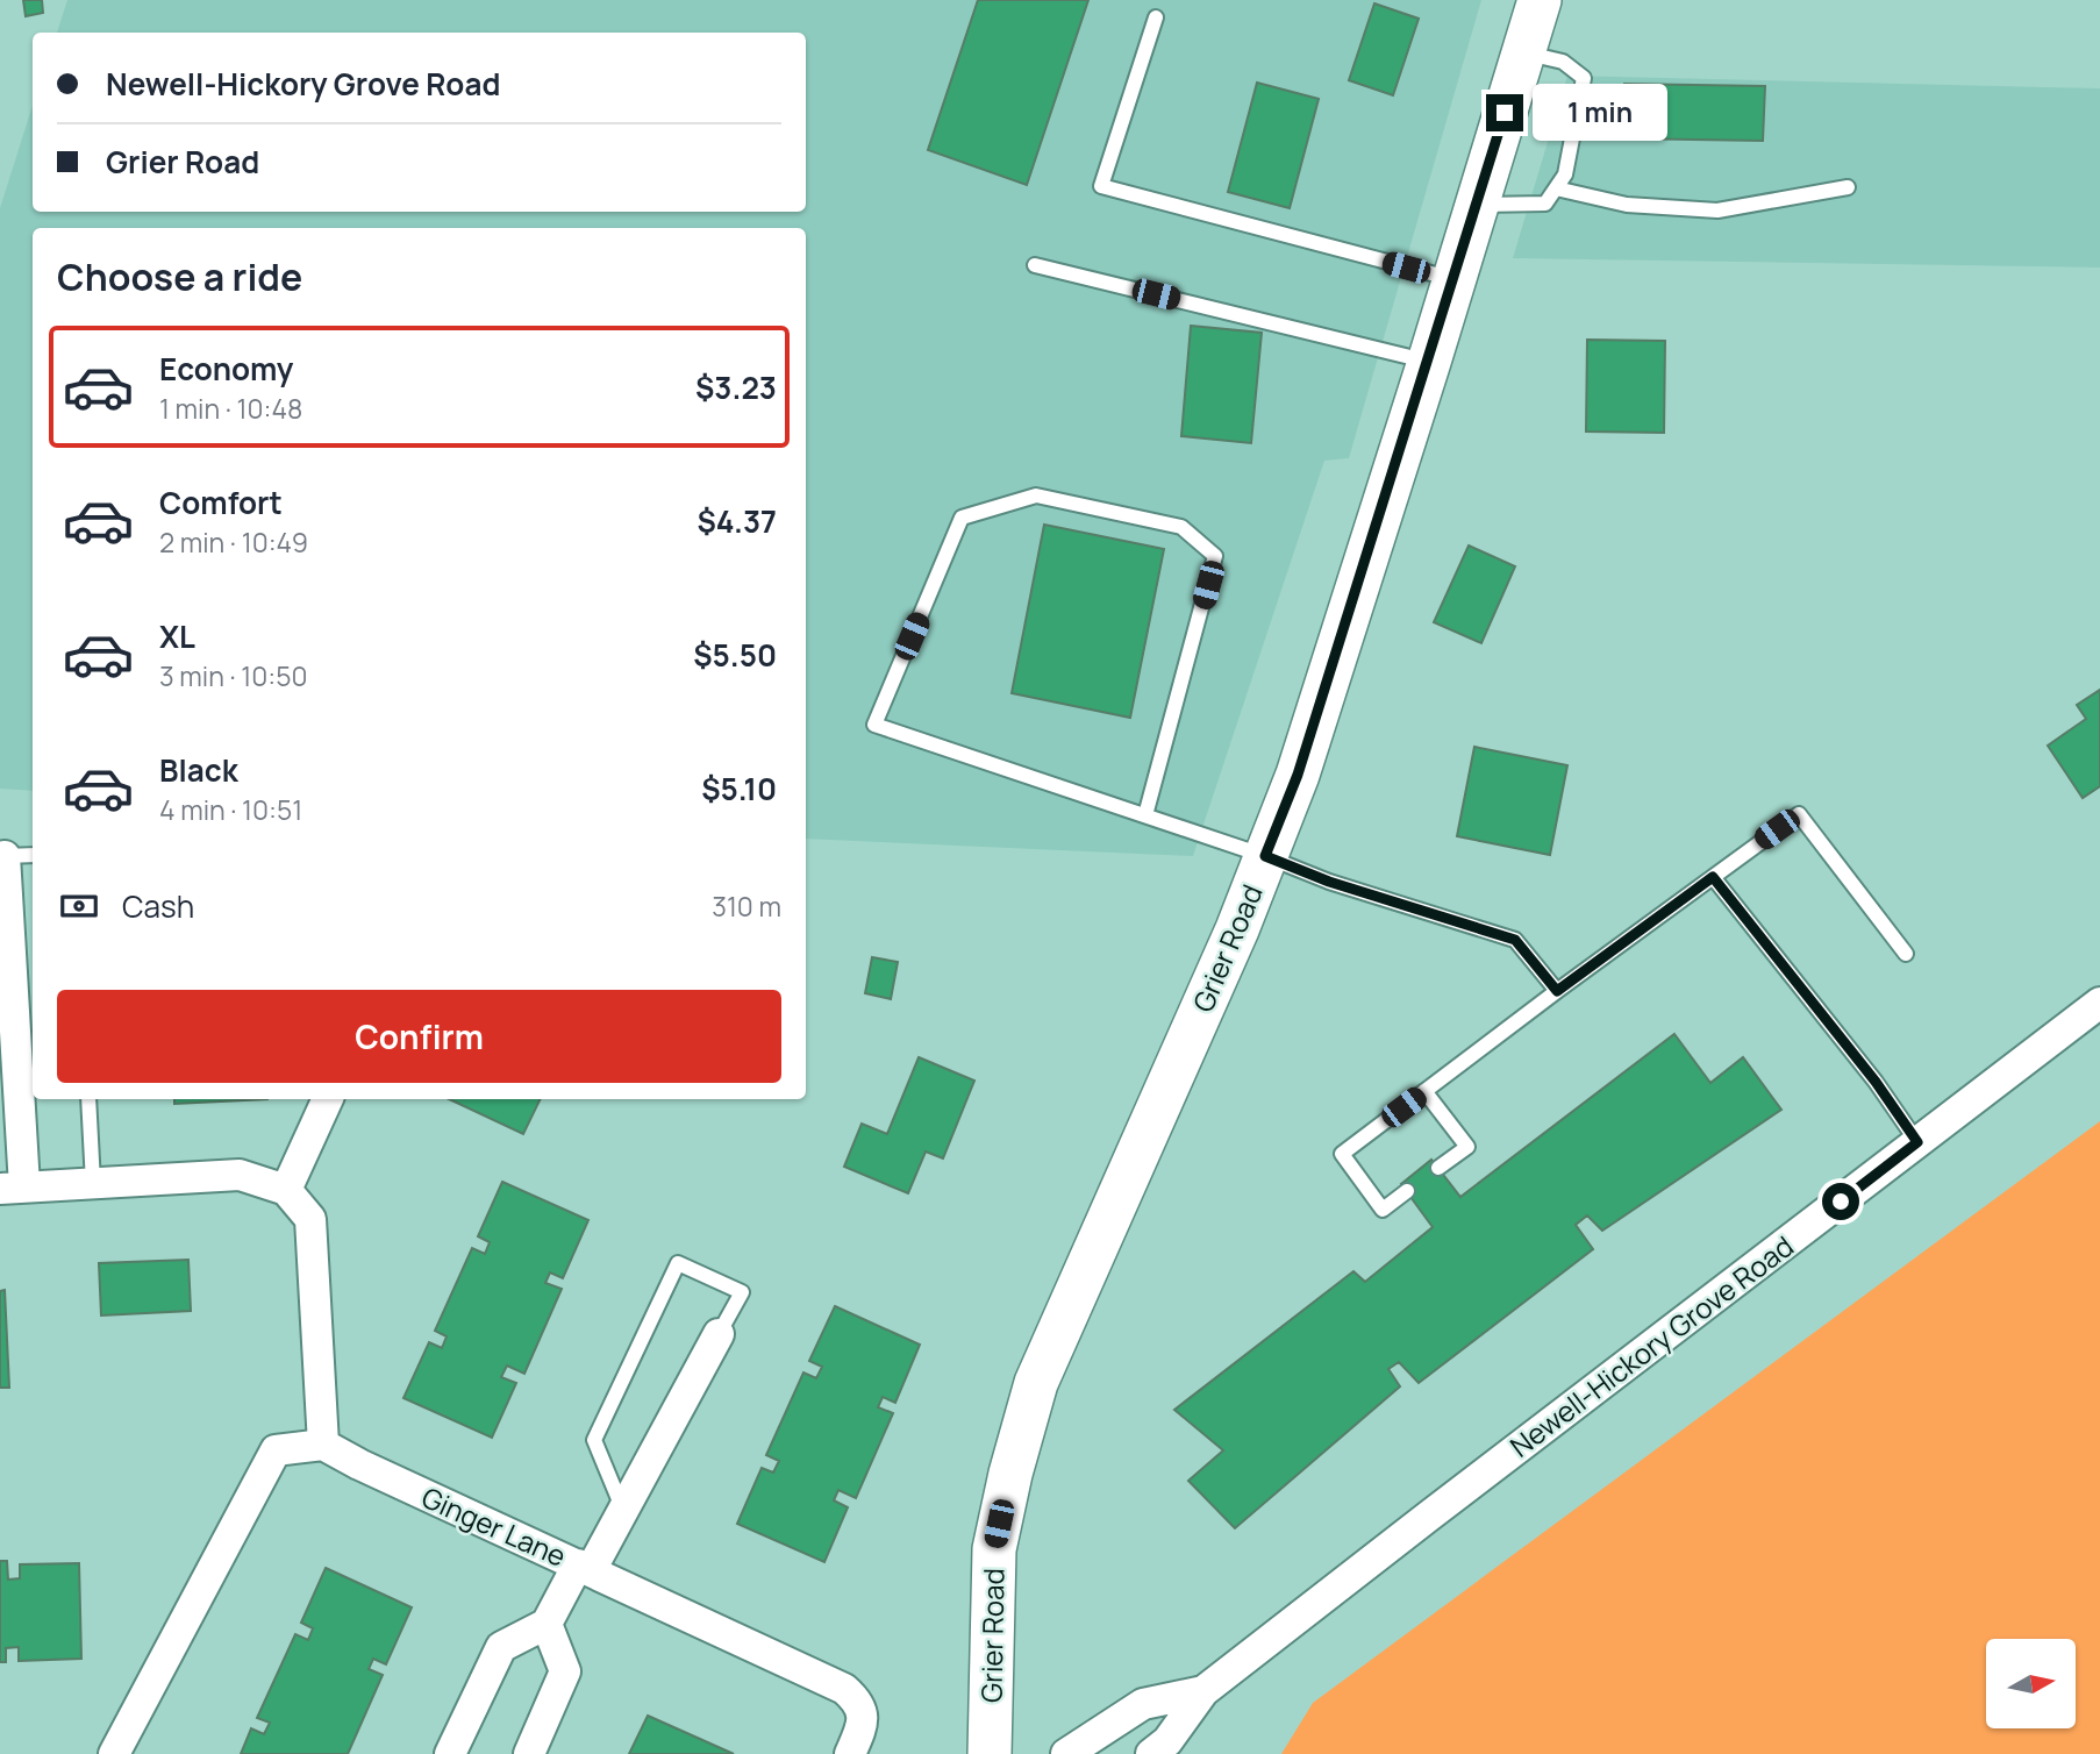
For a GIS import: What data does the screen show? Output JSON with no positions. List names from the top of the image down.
{
  "streets": {
    "street": ["Grier Road", "Newell-Hickory Grove Road", "Ginger Lane"]
  },
  "north": "right",
  "page": {
    "banner": ["Newell-Hickory Grove Road", "Grier Road"],
    "bubble": "1 min",
    "heading": "Choose a ride",
    "list": [
      {
        "name": "Economy",
        "note": "1 min · 10:48",
        "value": "$3.23"
      },
      {
        "name": "Comfort",
        "note": "2 min · 10:49",
        "value": "$4.37"
      },
      {
        "name": "XL",
        "note": "3 min · 10:50",
        "value": "$5.50"
      },
      {
        "name": "Black",
        "note": "4 min · 10:51",
        "value": "$5.10"
      }
    ],
    "pay": ["Cash", "310 m"],
    "buttons": "Confirm"
  }
}
